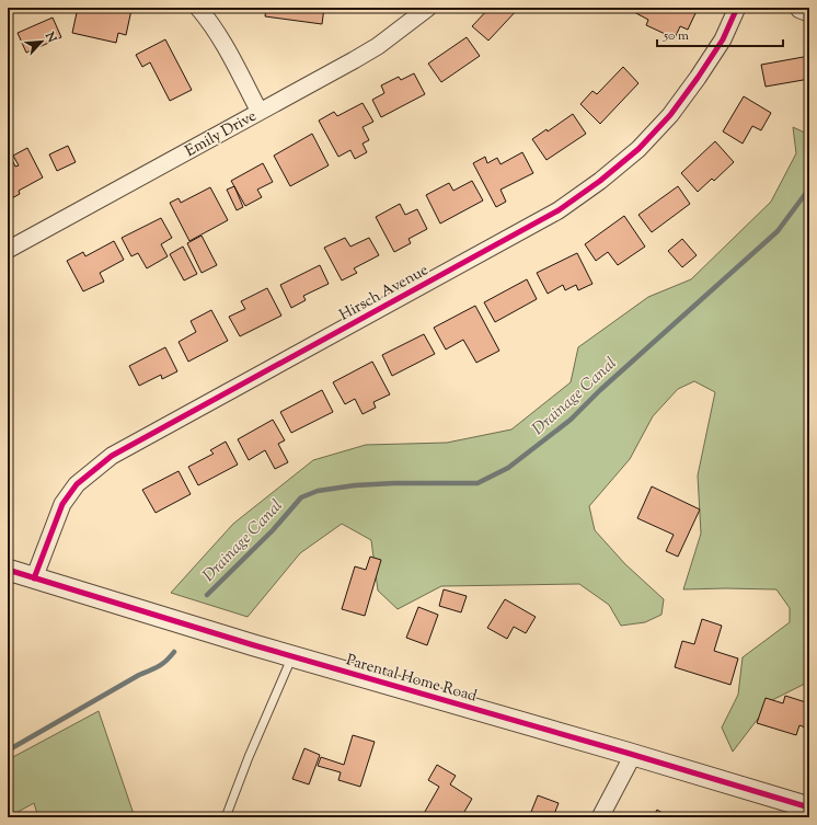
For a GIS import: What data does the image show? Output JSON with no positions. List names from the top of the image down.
{
  "streets": {
    "street": ["Emily Drive", "Hirsch Avenue", "Parental Home Road"]
  },
  "crossings": [
    ["Hirsch Avenue", "Parental Home Road"]
  ],
  "water": ["Drainage Canal"],
  "scale_bar": "50 m",
  "north": "top right"
}
